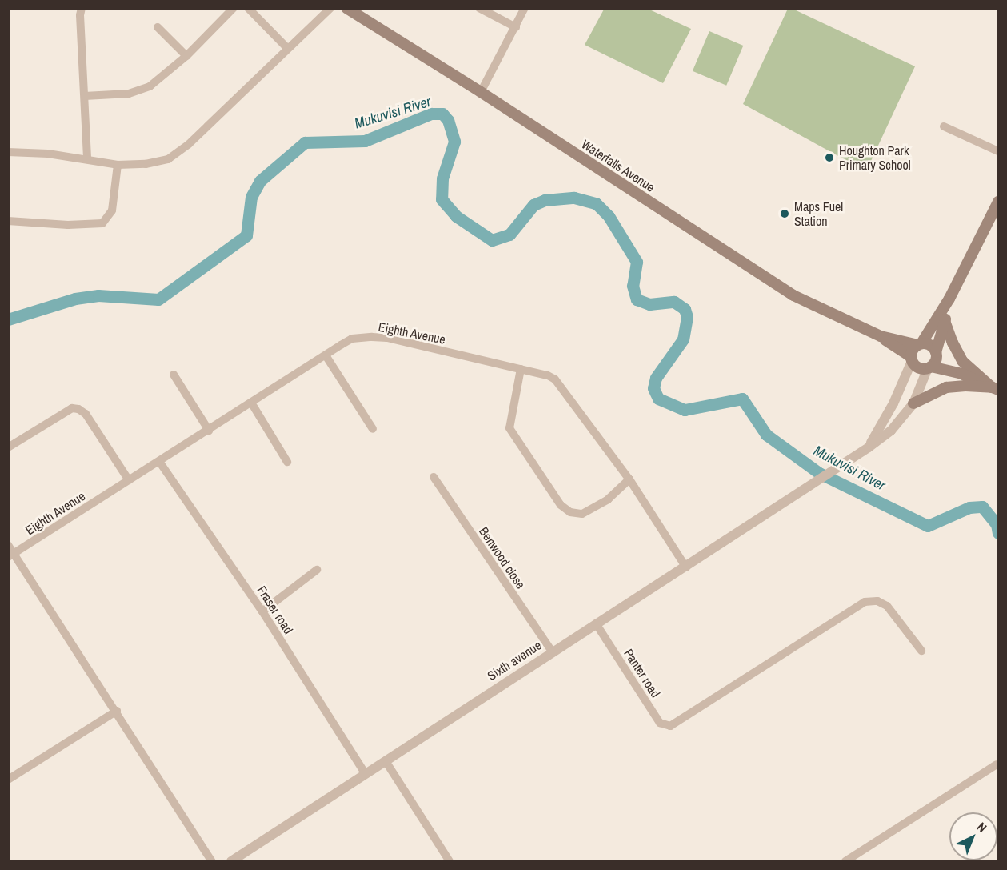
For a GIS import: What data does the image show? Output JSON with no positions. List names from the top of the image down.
{
  "streets": {
    "main road": ["Waterfalls Avenue"],
    "street": [
      "Eighth Avenue",
      "Benwood close",
      "Fraser road",
      "Sixth avenue",
      "Panter road"
    ]
  },
  "crossings": [
    ["Waterfalls Avenue", "Sixth avenue"],
    ["Eighth Avenue", "Fraser road"],
    ["Eighth Avenue", "Sixth avenue"],
    ["Benwood close", "Sixth avenue"],
    ["Fraser road", "Sixth avenue"],
    ["Sixth avenue", "Panter road"]
  ],
  "water": ["Mukuvisi River"],
  "places": ["Houghton Park Primary School", "Maps Fuel Station"],
  "north": "top right"
}
